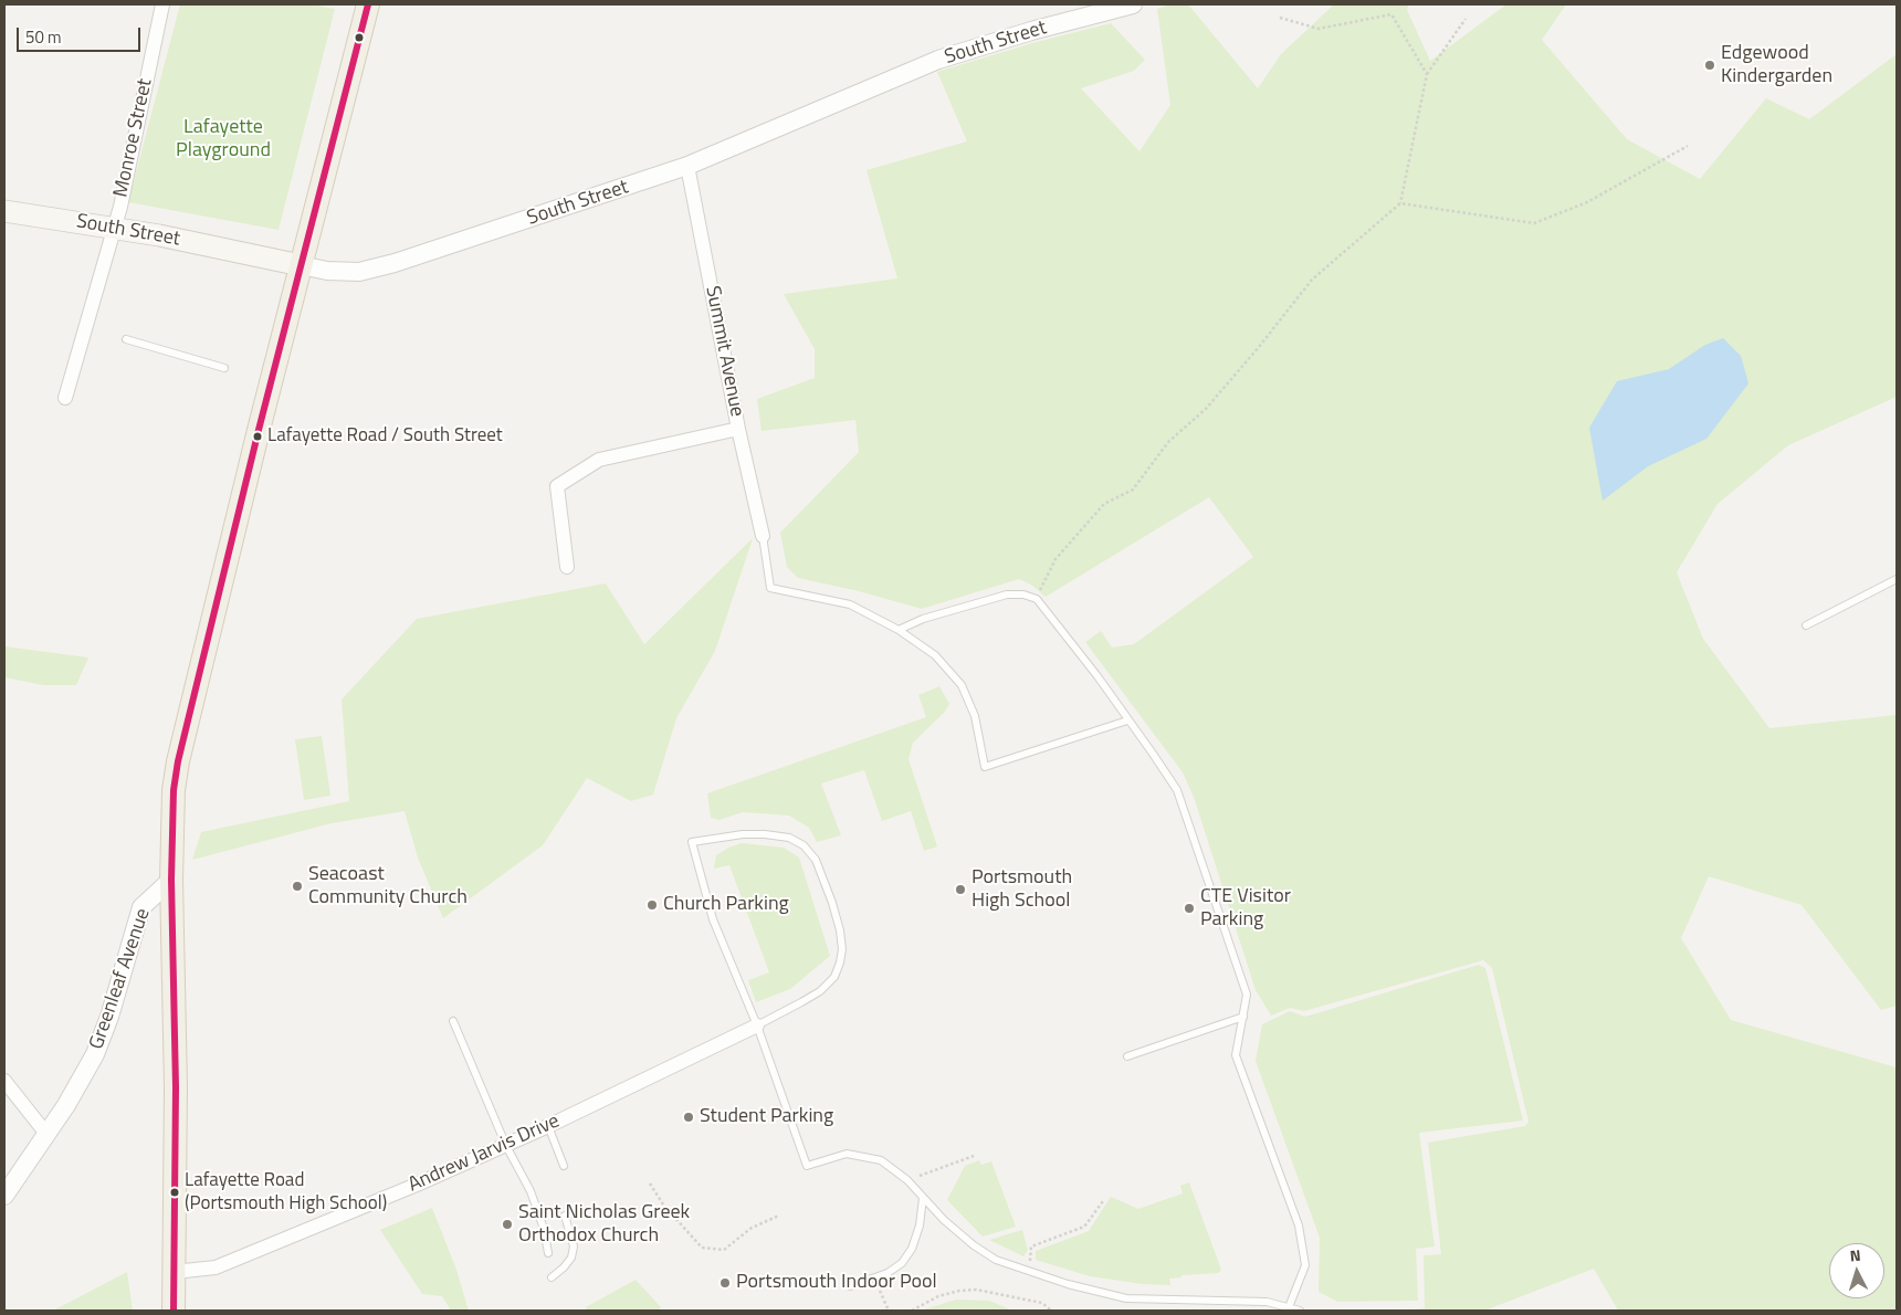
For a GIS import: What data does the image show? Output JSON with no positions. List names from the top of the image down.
{
  "streets": {
    "main road": ["South Street"],
    "street": [
      "Monroe Street",
      "Summit Avenue",
      "Greenleaf Avenue",
      "Andrew Jarvis Drive"
    ]
  },
  "crossings": [
    ["South Street", "Monroe Street"],
    ["South Street", "Summit Avenue"]
  ],
  "parks": ["Lafayette Playground"],
  "places": [
    "Edgewood Kindergarden",
    "Lafayette Road / South Street",
    "Seacoast Community Church",
    "Portsmouth High School",
    "Church Parking",
    "CTE Visitor Parking",
    "Student Parking",
    "Lafayette Road (Portsmouth High School)",
    "Saint Nicholas Greek Orthodox Church",
    "Portsmouth Indoor Pool"
  ],
  "scale_bar": "50 m",
  "north": "top"
}
